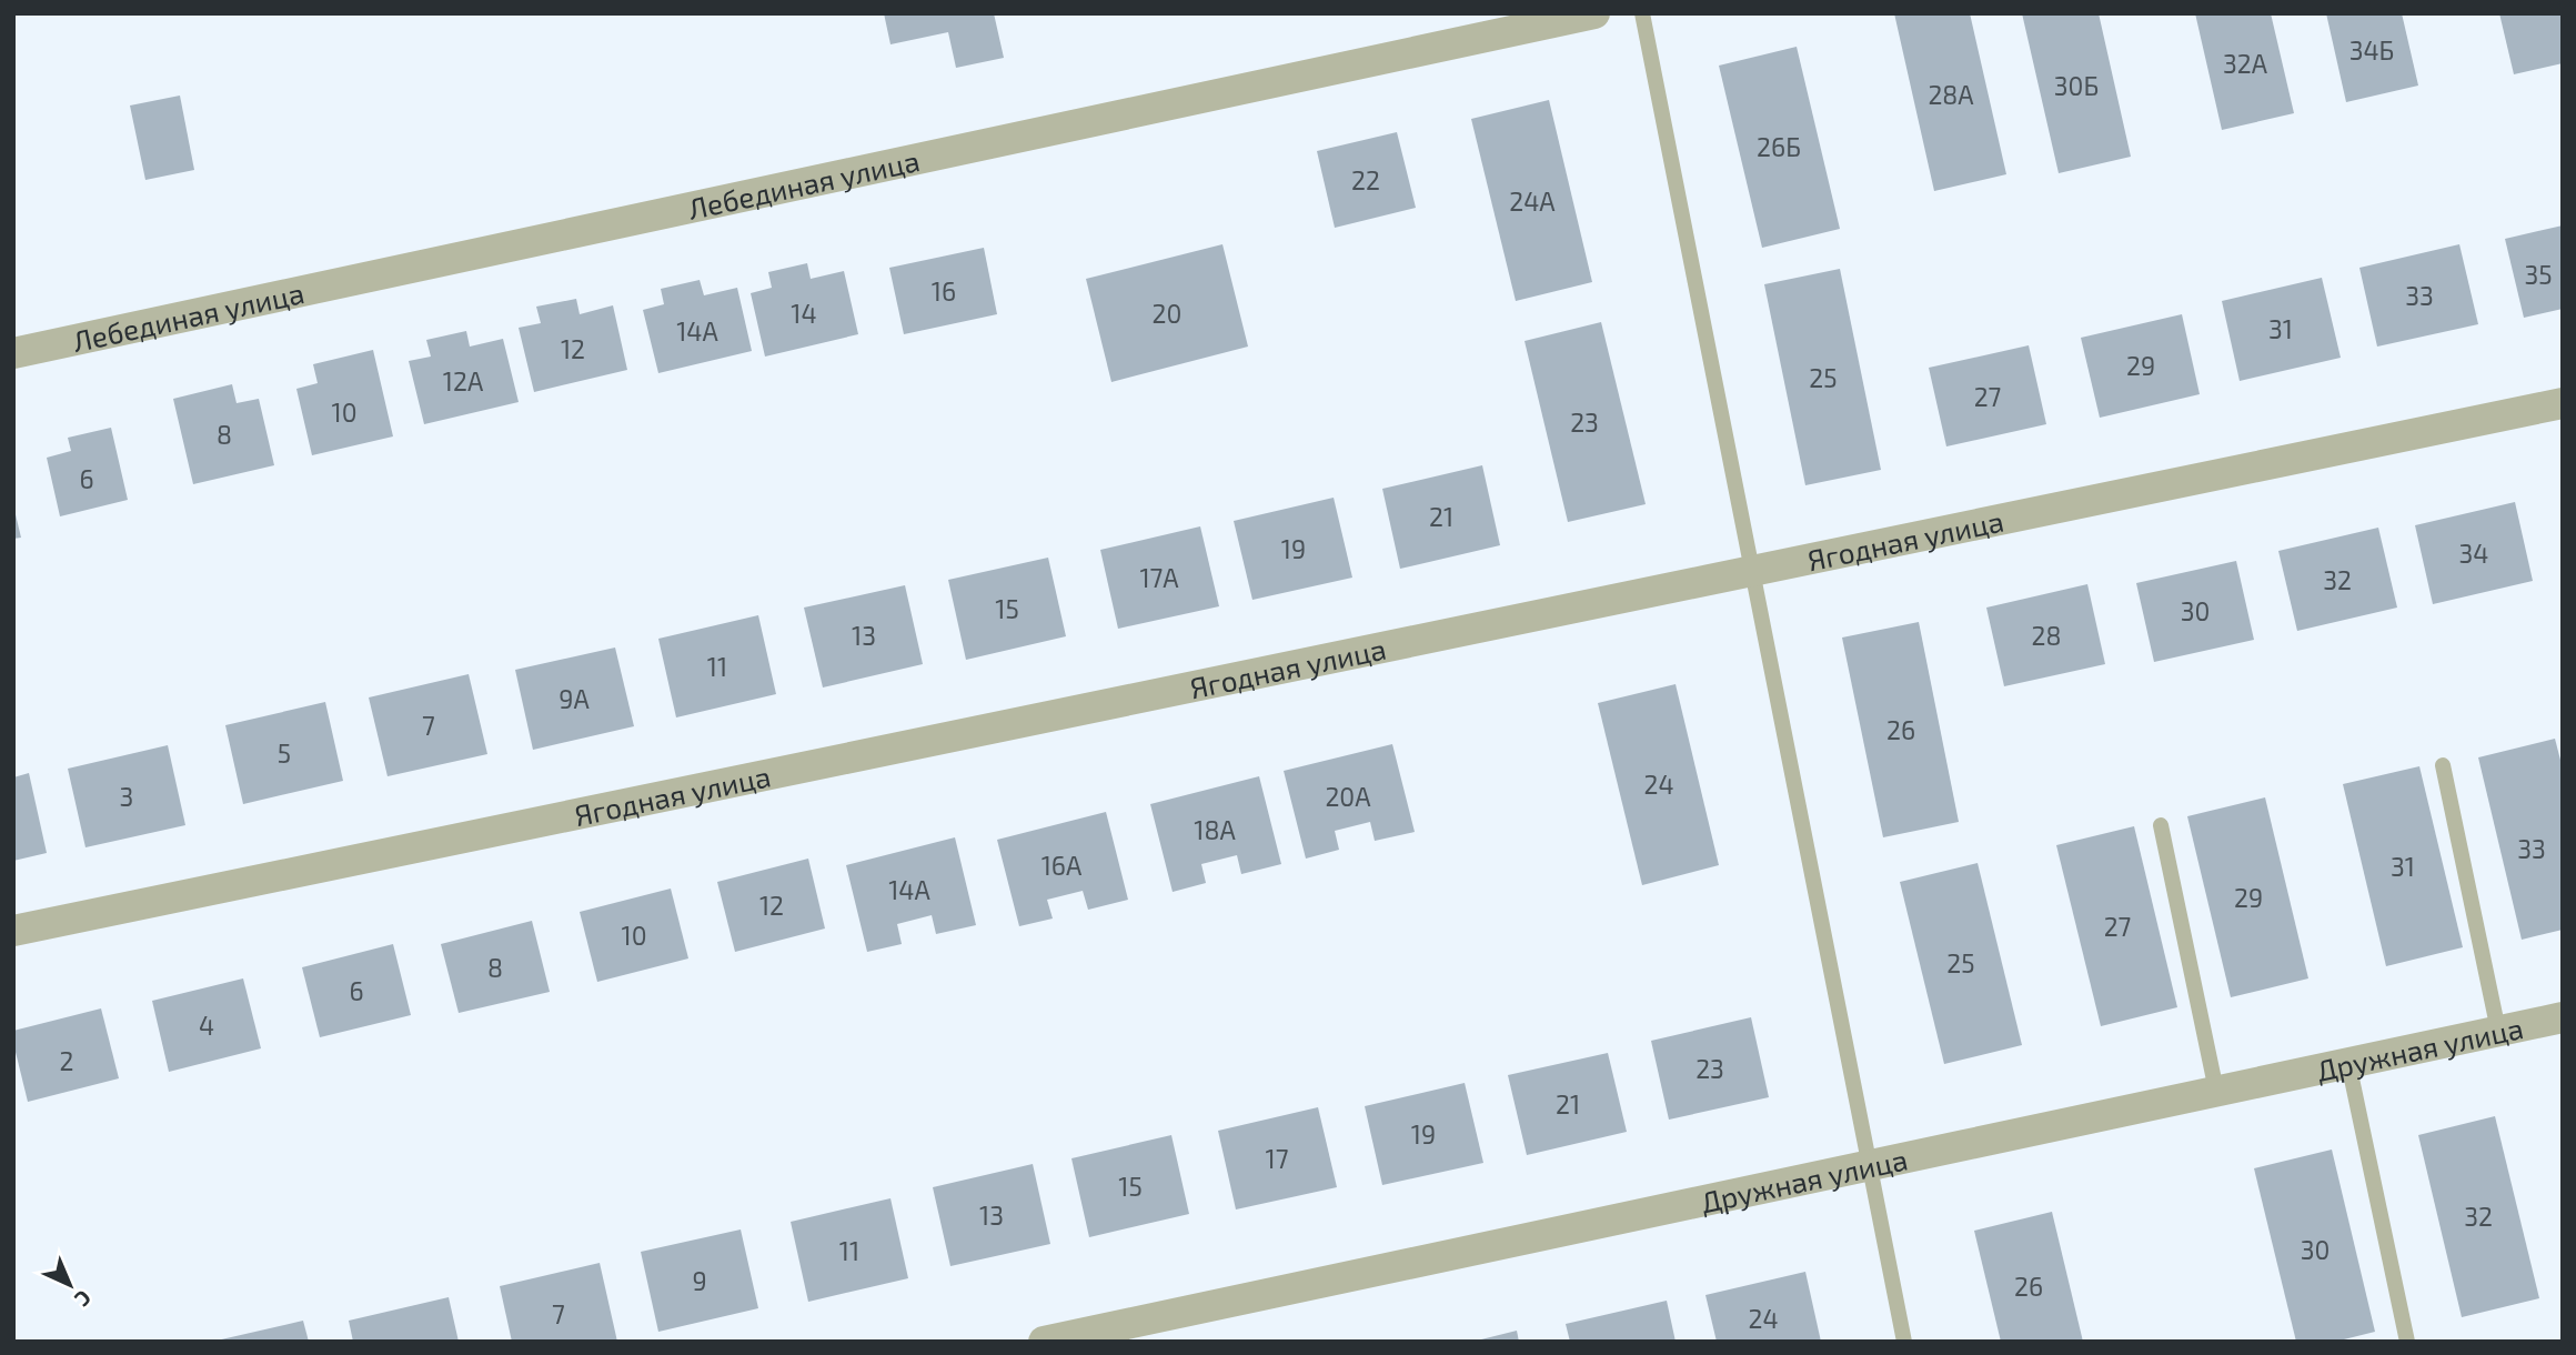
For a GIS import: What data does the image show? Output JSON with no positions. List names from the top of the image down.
{
  "streets": {
    "street": ["Лебединая улица", "Ягодная улица", "Дружная улица"]
  },
  "house_numbers": [
    "34Б",
    "32А",
    "30Б",
    "28А",
    "26Б",
    "22",
    "24А",
    "35",
    "16",
    "33",
    "14",
    "20",
    "31",
    "14А",
    "12",
    "29",
    "25",
    "12А",
    "27",
    "10",
    "23",
    "8",
    "6",
    "21",
    "19",
    "34",
    "17А",
    "32",
    "15",
    "30",
    "13",
    "28",
    "11",
    "9А",
    "7",
    "26",
    "5",
    "24",
    "3",
    "20А",
    "18А",
    "33",
    "16А",
    "31",
    "14А",
    "29",
    "12",
    "27",
    "10",
    "25",
    "8",
    "6",
    "4",
    "2",
    "23",
    "21",
    "19",
    "17",
    "15",
    "13",
    "32",
    "30",
    "11",
    "9",
    "26",
    "7",
    "24"
  ],
  "north": "bottom right"
}
